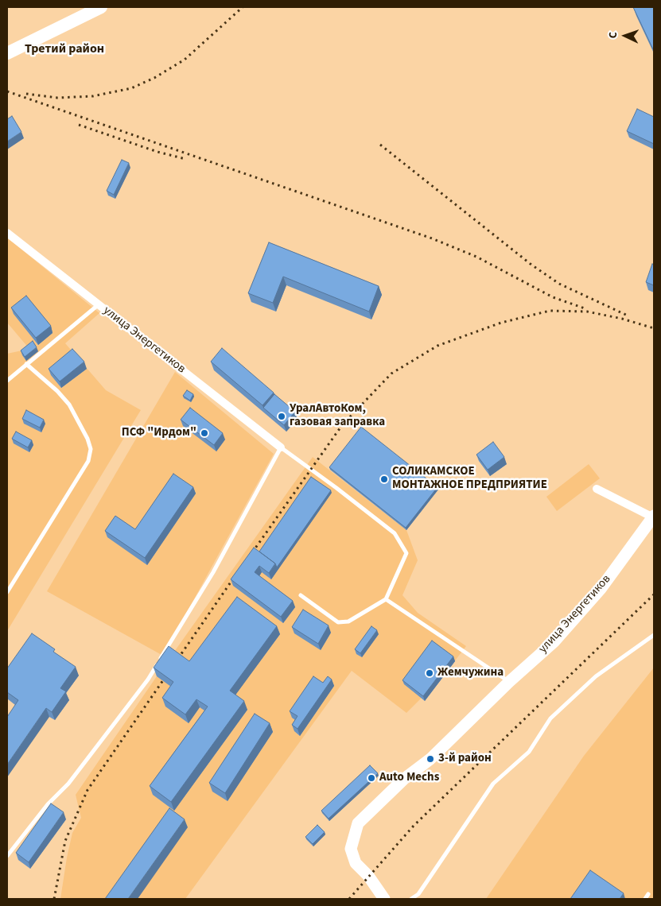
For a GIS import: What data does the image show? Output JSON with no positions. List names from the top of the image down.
{
  "streets": {
    "street": ["улица Энергетиков"]
  },
  "districts": ["Третий район"],
  "places": [
    "УралАвтоКом, газовая заправка",
    "ПСФ \"Ирдом\"",
    "СОЛИКАМСКОЕ МОНТАЖНОЕ ПРЕДПРИЯТИЕ",
    "Жемчужина",
    "3-й район",
    "Auto Mechs"
  ],
  "north": "left"
}
